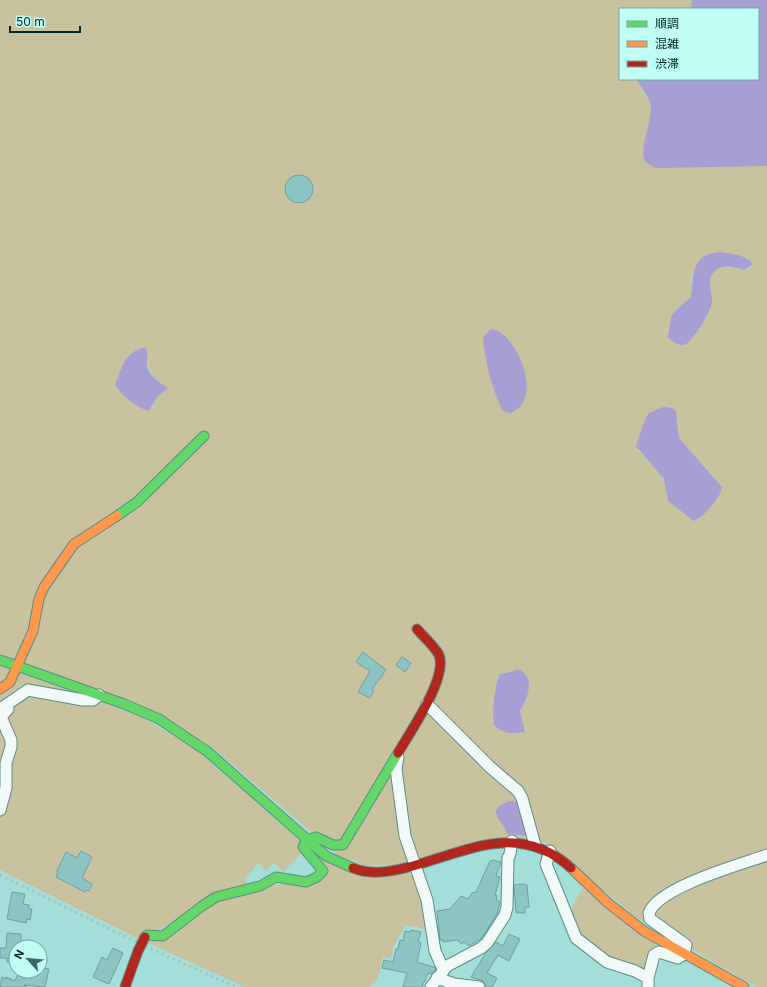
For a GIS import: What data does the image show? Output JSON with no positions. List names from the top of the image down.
{
  "legend": ["順調", "混雑", "渋滞"],
  "scale_bar": "50 m",
  "north": "top left"
}
